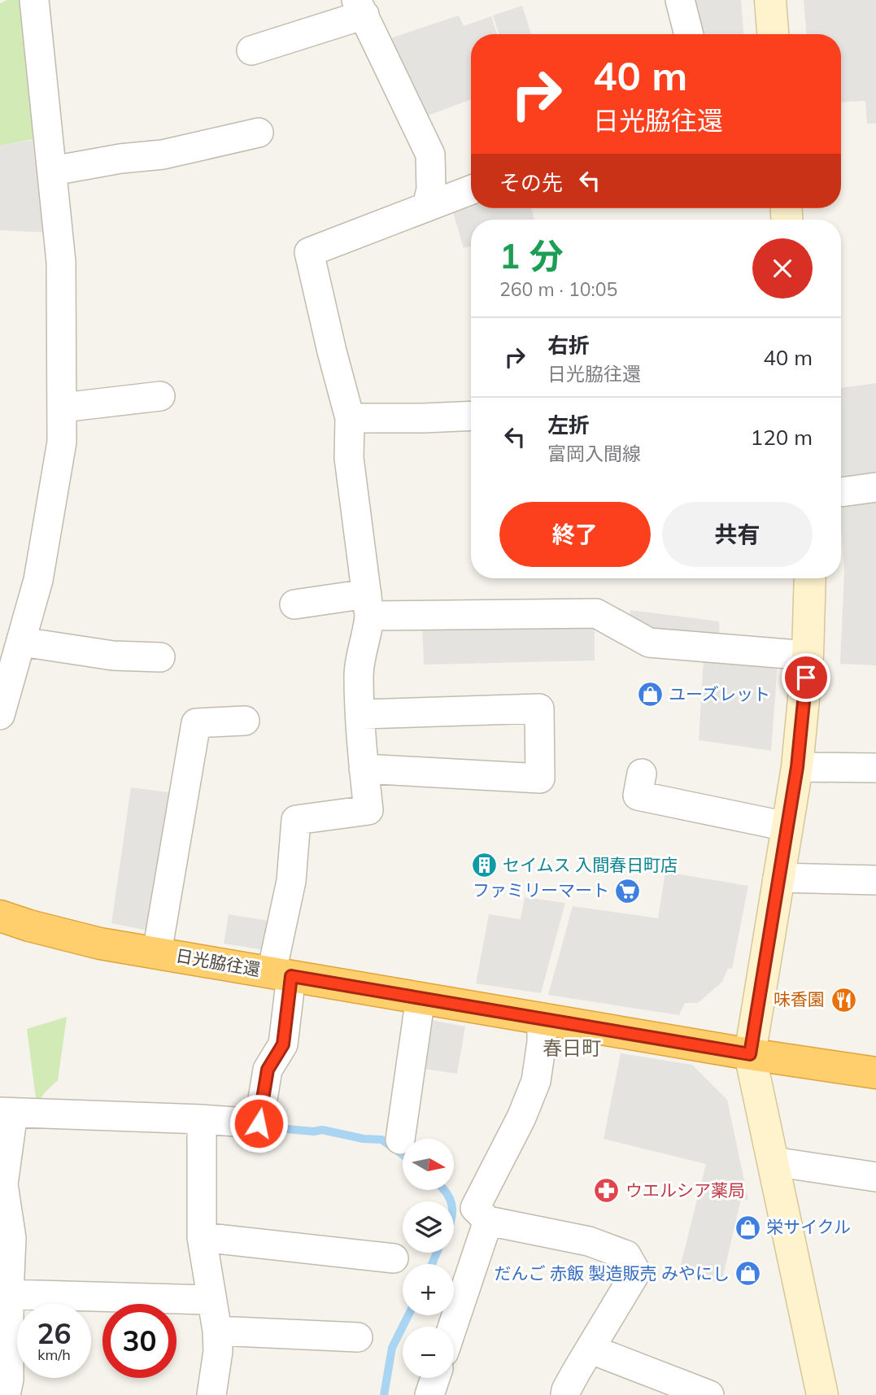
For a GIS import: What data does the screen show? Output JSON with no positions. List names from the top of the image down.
{
  "streets": {
    "highway": ["日光脇往還"]
  },
  "districts": ["春日町"],
  "places": {
    "shop": ["ユーズレット", "栄サイクル", "だんご 赤飯 製造販売 みやにし"],
    "building": ["セイムス 入間春日町店"],
    "supermarket": ["ファミリーマート"],
    "restaurant": ["味香園"],
    "pharmacy": ["ウエルシア薬局"]
  },
  "north": "right",
  "page": {
    "turn": ["40 m", "日光脇往還"],
    "then": "その先",
    "heading": ["1 分", "260 m · 10:05"],
    "list": [
      {
        "name": "右折",
        "note": "日光脇往還",
        "value": "40 m"
      },
      {
        "name": "左折",
        "note": "富岡入間線",
        "value": "120 m"
      }
    ],
    "buttons": ["終了", "共有"],
    "map_buttons": ["+", "−"],
    "speed": "26 km/h",
    "limit": "30"
  }
}
